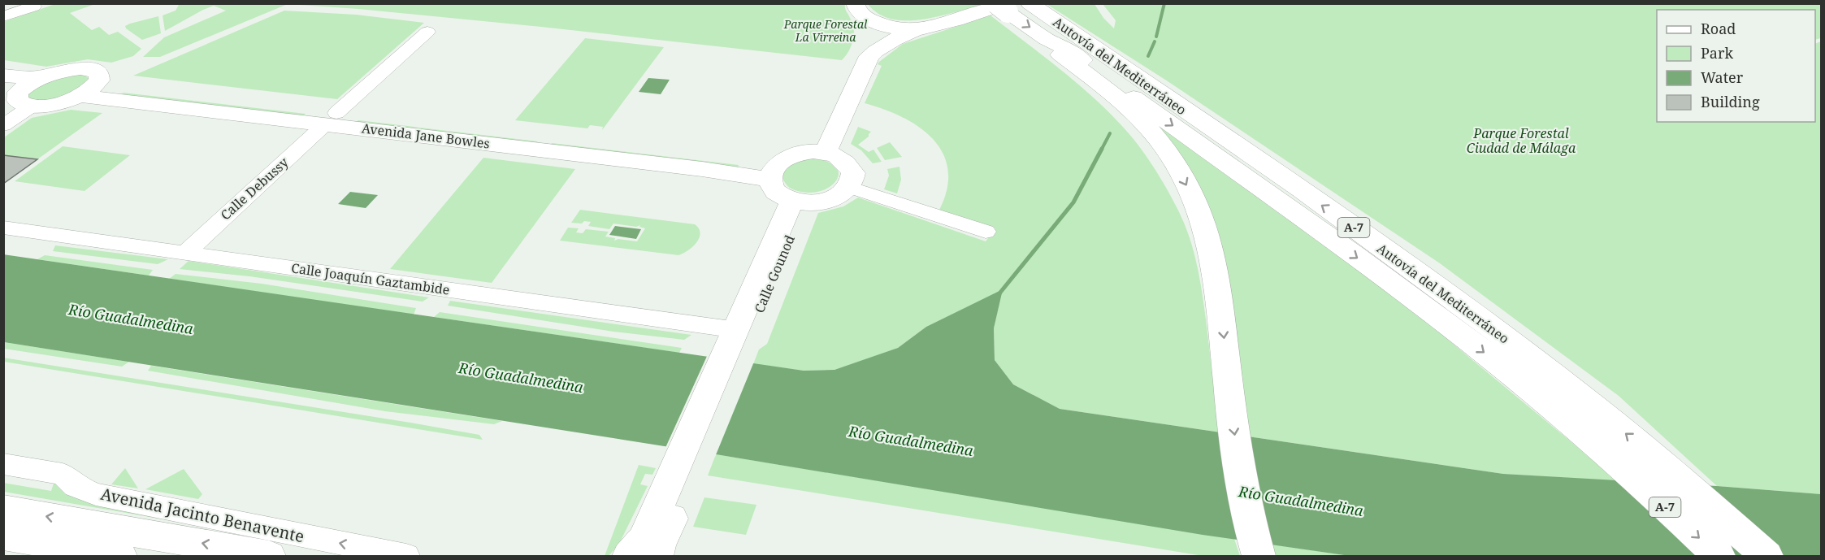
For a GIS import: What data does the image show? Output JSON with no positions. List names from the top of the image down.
{
  "streets": {
    "main road": [
      "Autovía del Mediterráneo",
      "Avenida Jane Bowles",
      "A-7",
      "Calle Gounod",
      "Avenida Jacinto Benavente"
    ],
    "street": ["Calle Debussy", "Calle Joaquín Gaztambide"]
  },
  "crossings": [
    ["Avenida Jane Bowles", "Calle Debussy"],
    ["Avenida Jane Bowles", "Calle Gounod"],
    ["Calle Debussy", "Calle Joaquín Gaztambide"],
    ["Calle Gounod", "Calle Joaquín Gaztambide"]
  ],
  "one_way": ["Avenida Jacinto Benavente"],
  "water": ["Río Guadalmedina"],
  "parks": ["Parque Forestal La Virreina", "Parque Forestal Ciudad de Málaga"],
  "legend": [
    "Road",
    "Park",
    "Water",
    "Building"
  ]
}
